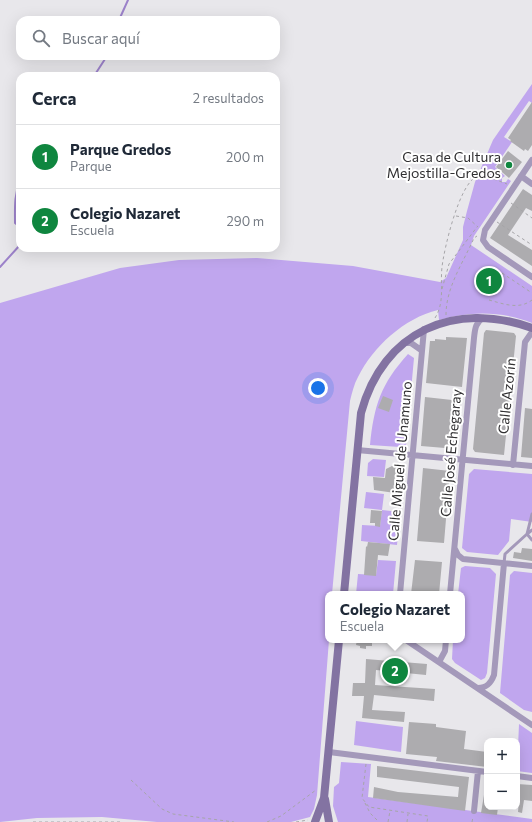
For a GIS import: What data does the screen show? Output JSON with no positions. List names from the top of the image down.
{
  "streets": {
    "street": ["Calle Azorín", "Calle José Echegaray", "Calle Miguel de Unamuno"]
  },
  "places": ["Casa de Cultura Mejostilla-Gredos"],
  "page": {
    "search": "Buscar aquí",
    "heading": ["Cerca", "2 resultados"],
    "list": [
      {
        "mark": "1",
        "name": "Parque Gredos",
        "note": "Parque",
        "value": "200 m"
      },
      {
        "mark": "2",
        "name": "Colegio Nazaret",
        "note": "Escuela",
        "value": "290 m"
      }
    ],
    "pins": ["1", "2"],
    "popup": ["Colegio Nazaret", "Escuela"],
    "map_buttons": ["+", "−"]
  }
}
